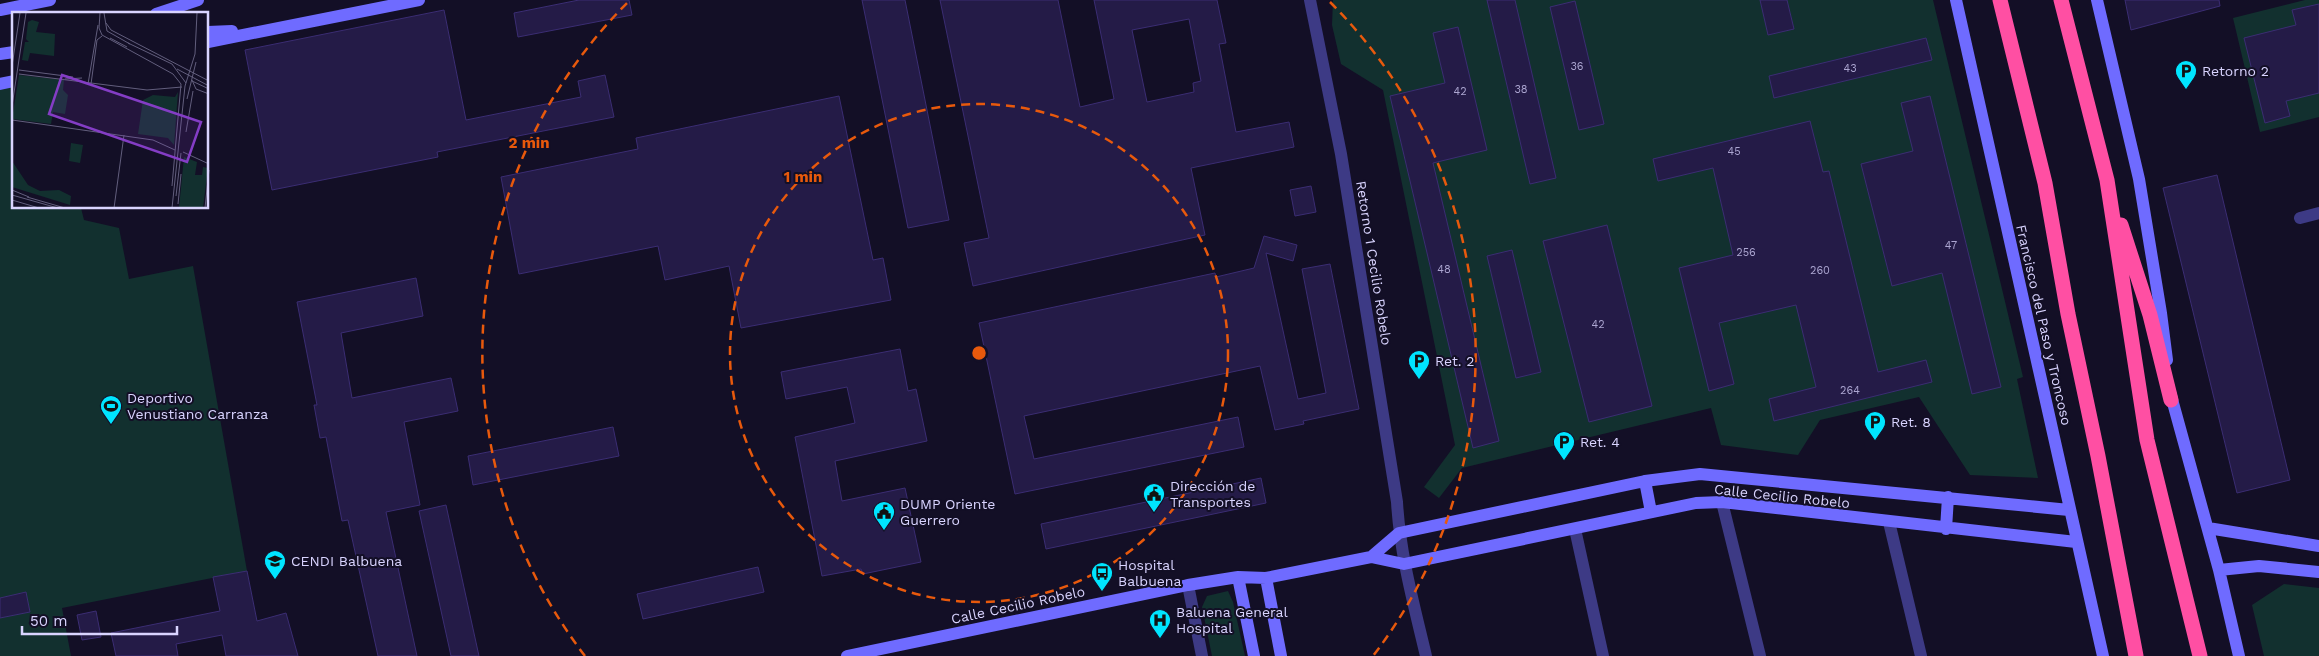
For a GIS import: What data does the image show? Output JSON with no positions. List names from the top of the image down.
{
  "streets": {
    "highway": ["Francisco del Paso y Troncoso"],
    "street": ["Retorno 1 Cecilio Robelo", "Calle Cecilio Robelo"]
  },
  "crossings": [
    ["Retorno 1 Cecilio Robelo", "Calle Cecilio Robelo"],
    ["Francisco del Paso y Troncoso", "Calle Cecilio Robelo"]
  ],
  "places": {
    "parking": [
      "Retorno 2",
      "Ret. 2",
      "Ret. 8",
      "Ret. 4"
    ],
    "sports": ["Deportivo Venustiano Carranza"],
    "public building": ["Dirección de Transportes", "DUMP Oriente Guerrero"],
    "school or university": ["CENDI Balbuena"],
    "bus stop": ["Hospital Balbuena"],
    "hospital": ["Baluena General Hospital"]
  },
  "house_numbers": [
    "36",
    "43",
    "38",
    "42",
    "45",
    "47",
    "256",
    "48",
    "260",
    "42",
    "264"
  ],
  "scale_bar": "50 m",
  "rings": ["2 min", "1 min"]
}
